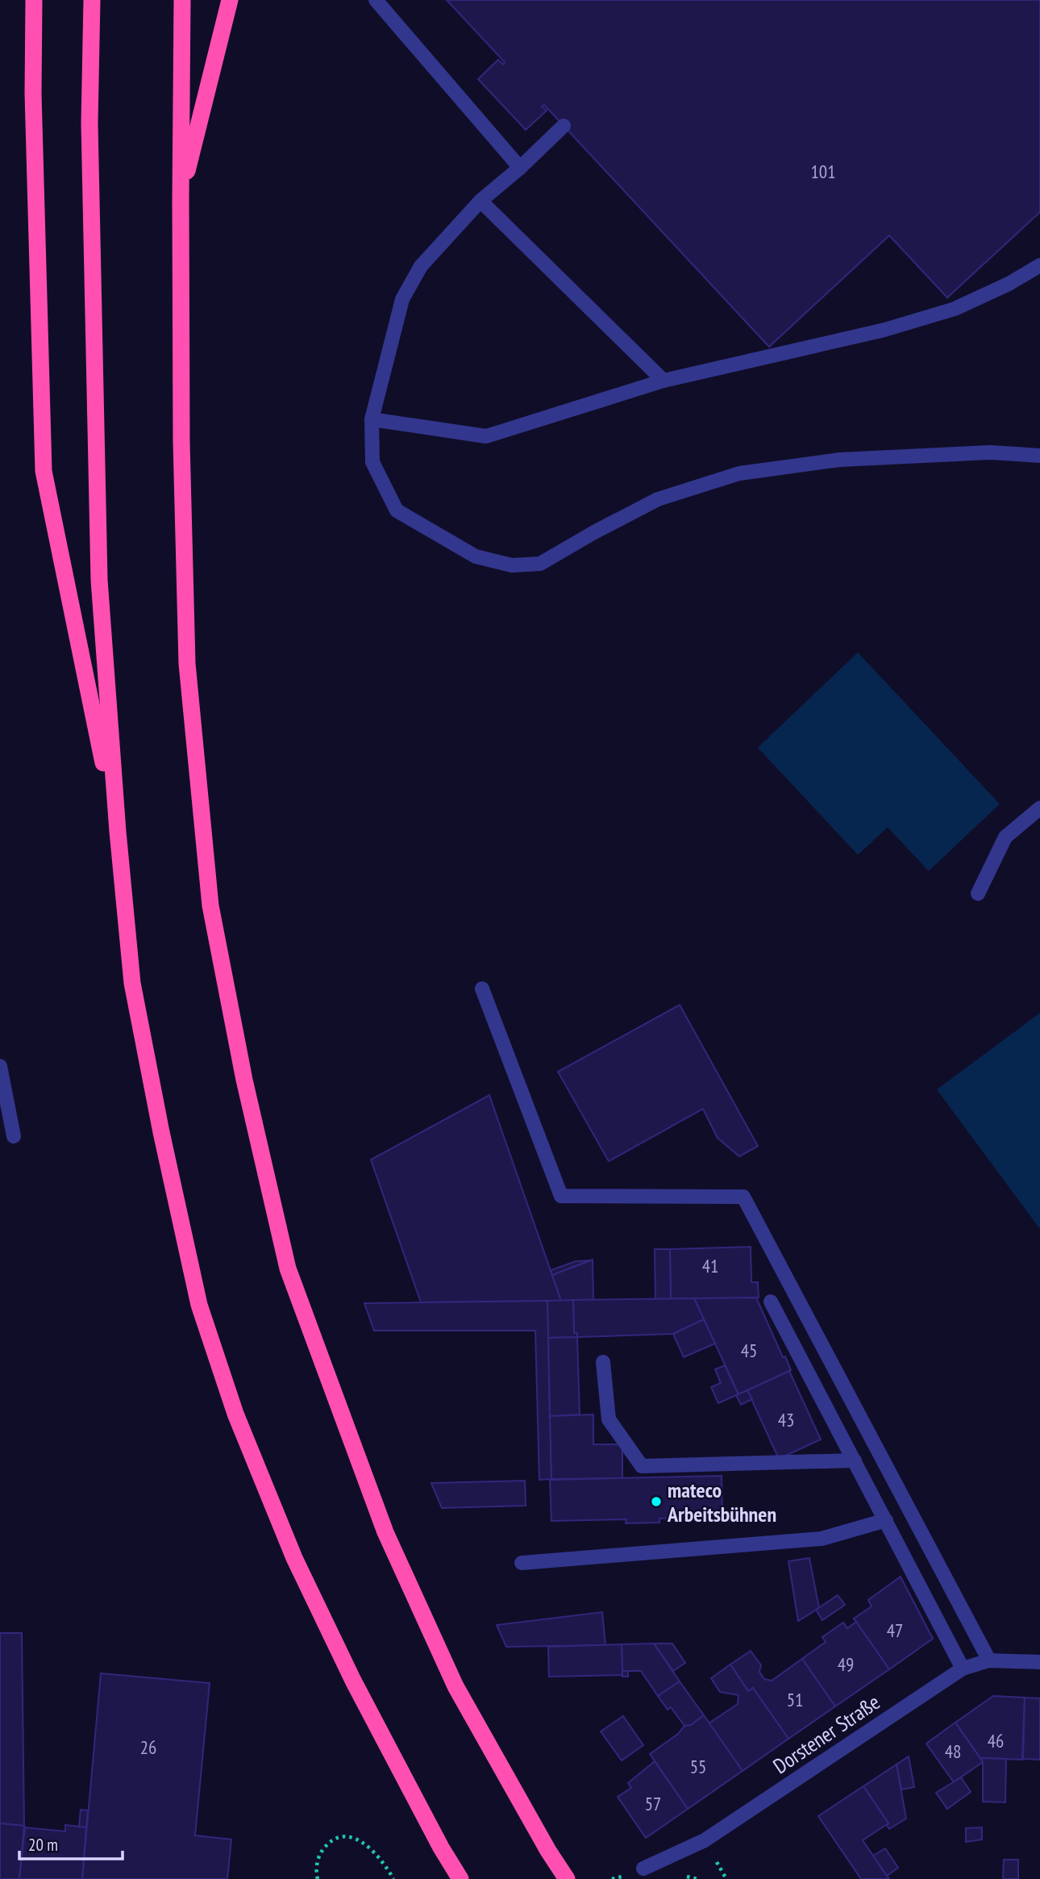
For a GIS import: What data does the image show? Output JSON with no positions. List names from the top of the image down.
{
  "streets": {
    "street": ["Dorstener Straße"]
  },
  "places": ["mateco Arbeitsbühnen"],
  "house_numbers": [
    "101",
    "41",
    "45",
    "43",
    "47",
    "49",
    "51",
    "46",
    "26",
    "48",
    "55",
    "57"
  ],
  "scale_bar": "20 m"
}
